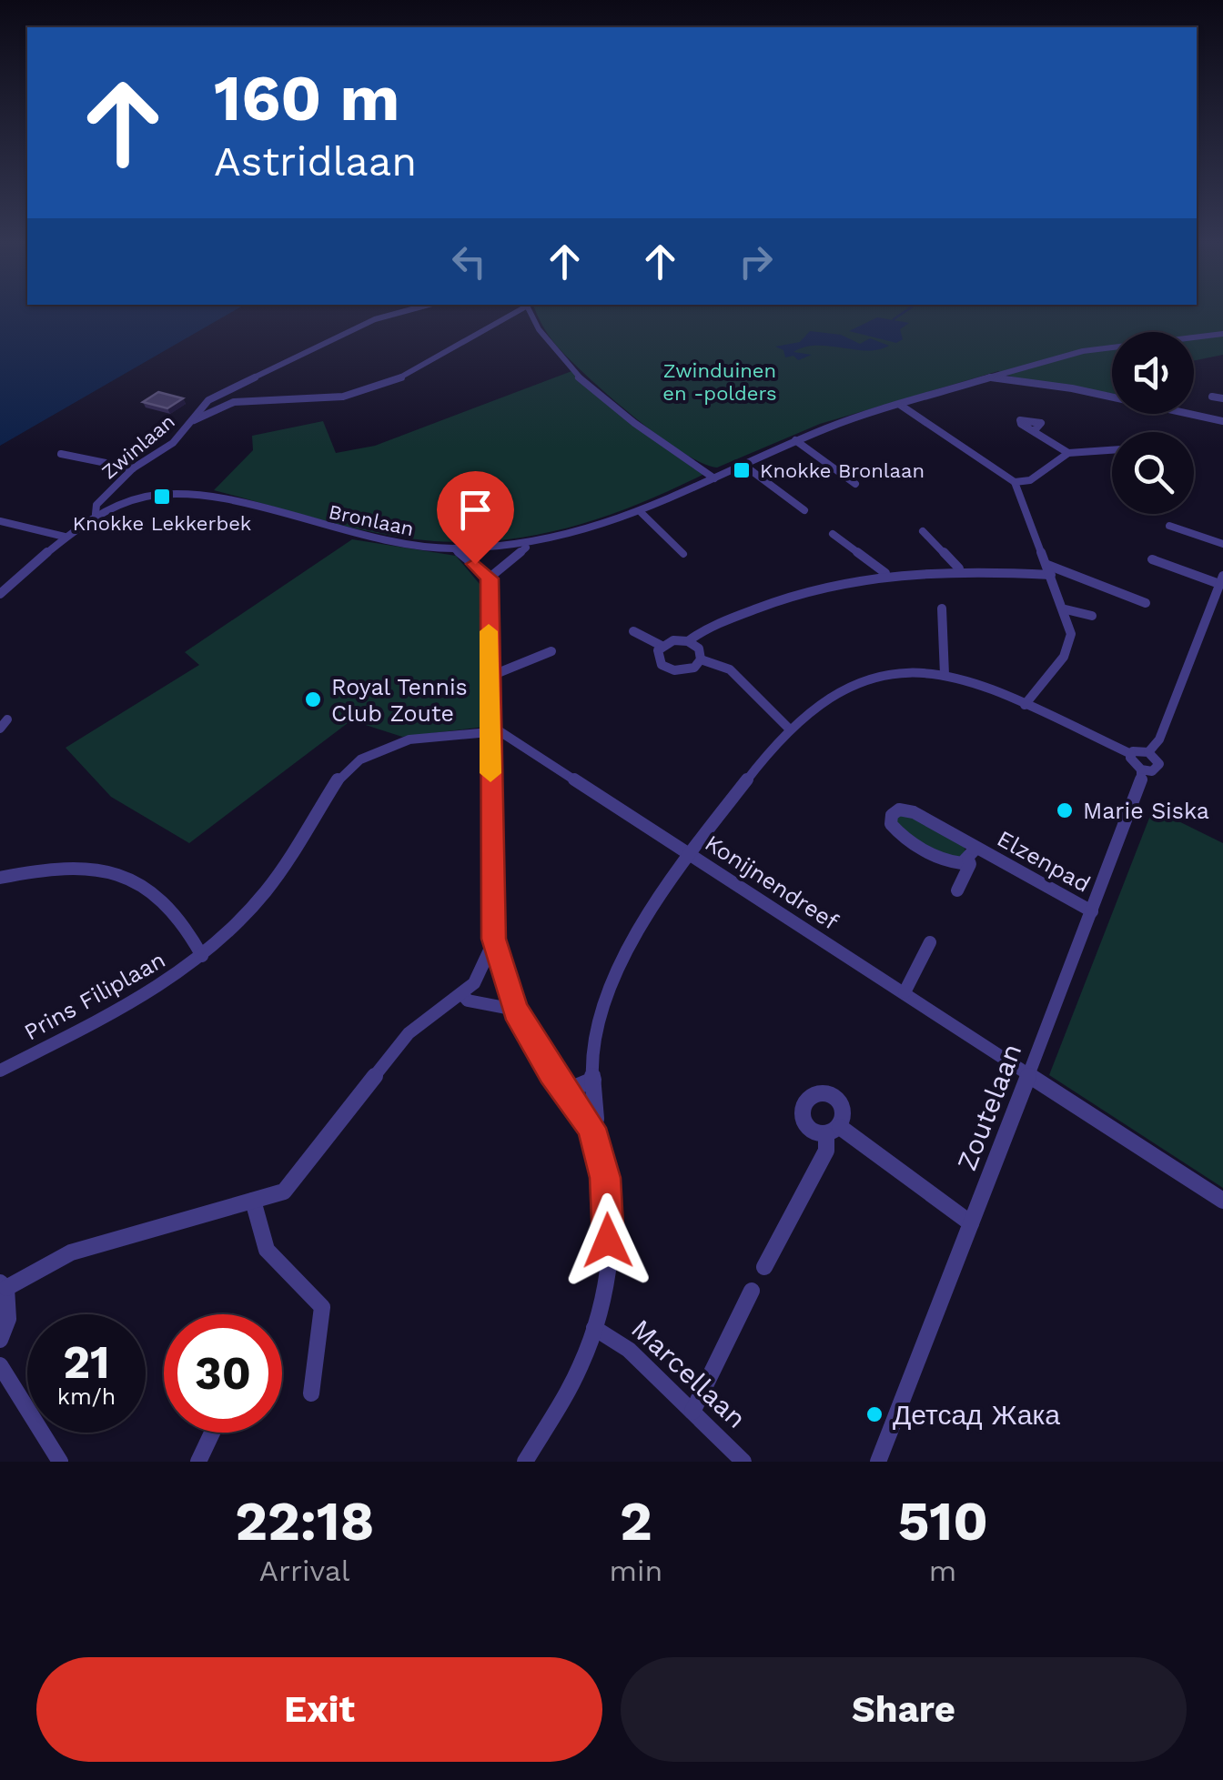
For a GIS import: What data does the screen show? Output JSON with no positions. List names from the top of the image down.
{
  "streets": {
    "street": [
      "Zwinlaan",
      "Bronlaan",
      "Elzenpad",
      "Konijnendreef",
      "Prins Filiplaan",
      "Zoutelaan",
      "Marcellaan"
    ]
  },
  "crossings": [
    ["Zwinlaan", "Bronlaan"],
    ["Elzenpad", "Zoutelaan"],
    ["Konijnendreef", "Prins Filiplaan"],
    ["Konijnendreef", "Zoutelaan"]
  ],
  "parks": ["Zwinduinen en -polders"],
  "places": {
    "transit": ["Knokke Bronlaan", "Knokke Lekkerbek"],
    "other": ["Royal Tennis Club Zoute", "Marie Siska", "Детсад Жака"]
  },
  "page": {
    "turn": ["160 m", "Astridlaan"],
    "speed": "21 km/h",
    "limit": "30",
    "eta": [
      "22:18",
      "Arrival",
      "2",
      "min",
      "510",
      "m"
    ],
    "buttons": ["Exit", "Share"]
  }
}
